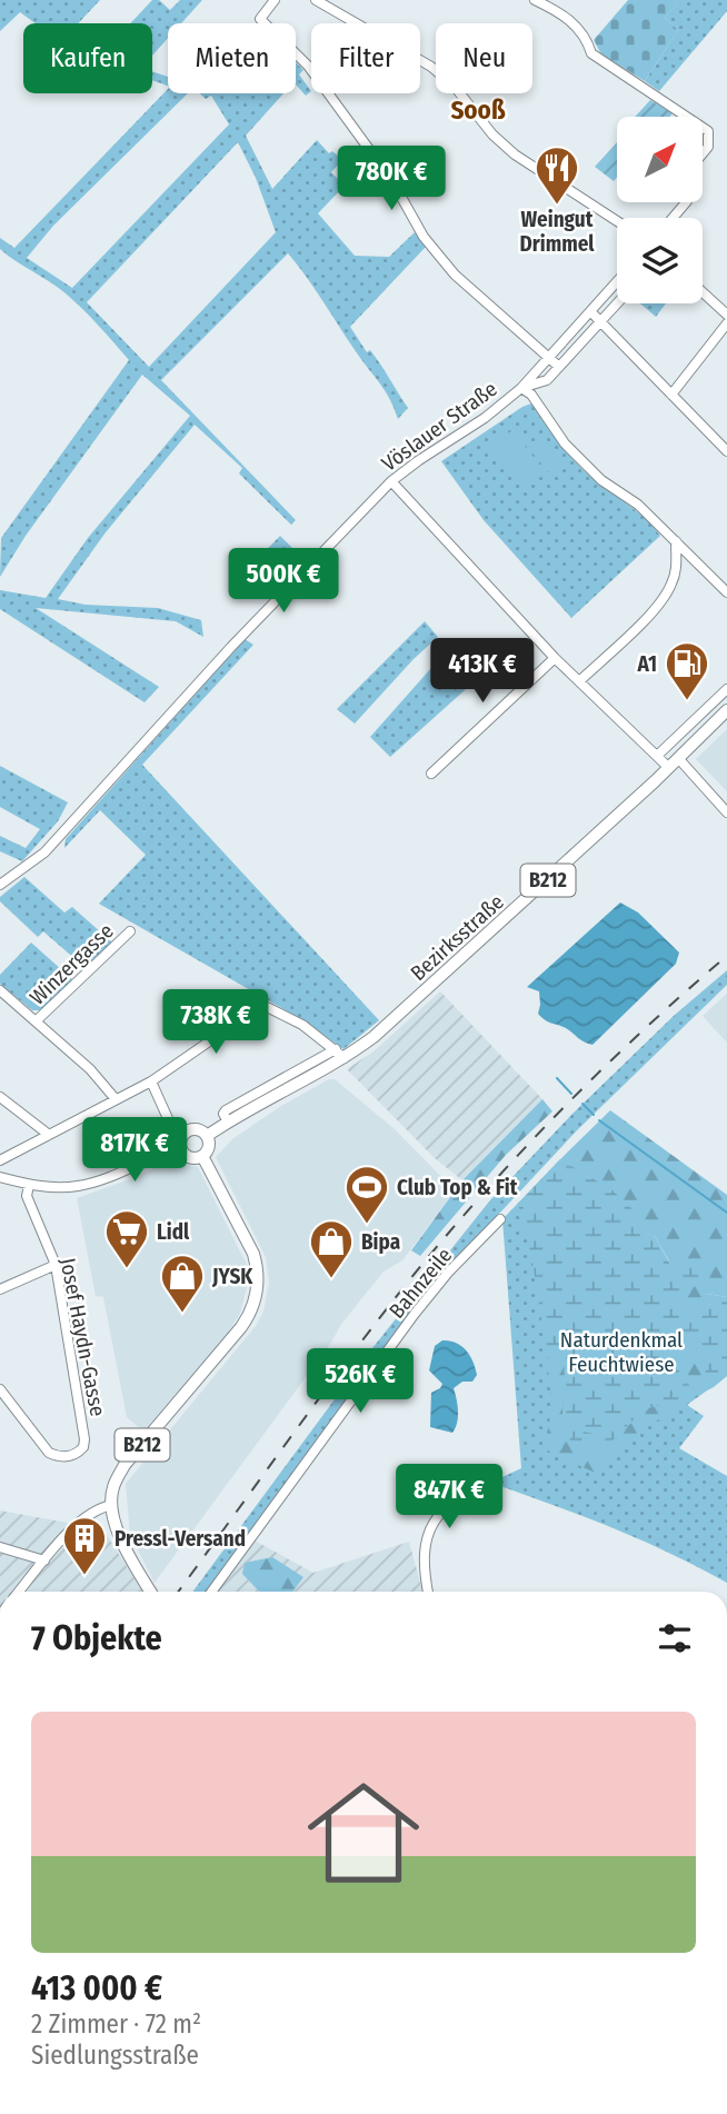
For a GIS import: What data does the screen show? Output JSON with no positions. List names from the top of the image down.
{
  "streets": {
    "main road": ["B212", "Bezirksstraße"],
    "street": [
      "Vöslauer Straße",
      "Winzergasse",
      "Bahnzeile",
      "Josef Haydn-Gasse"
    ]
  },
  "crossings": [
    ["B212", "Bezirksstraße"]
  ],
  "districts": ["Sooß"],
  "parks": ["Naturdenkmal Feuchtwiese"],
  "places": {
    "restaurant": ["Weingut Drimmel"],
    "fuel station": ["A1"],
    "sports": ["Club Top & Fit"],
    "supermarket": ["Lidl"],
    "shop": ["Bipa", "JYSK"],
    "building": ["Pressl-Versand"]
  },
  "north": "top right",
  "page": {
    "chip": [
      "Kaufen",
      "Mieten",
      "Filter",
      "Neu"
    ],
    "price": [
      "780K €",
      "500K €",
      "413K €",
      "738K €",
      "817K €",
      "526K €",
      "847K €"
    ],
    "heading": "7 Objekte",
    "list": [
      {
        "name": "413 000 €",
        "note": "2 Zimmer · 72 m² · Siedlungsstraße"
      }
    ]
  }
}
